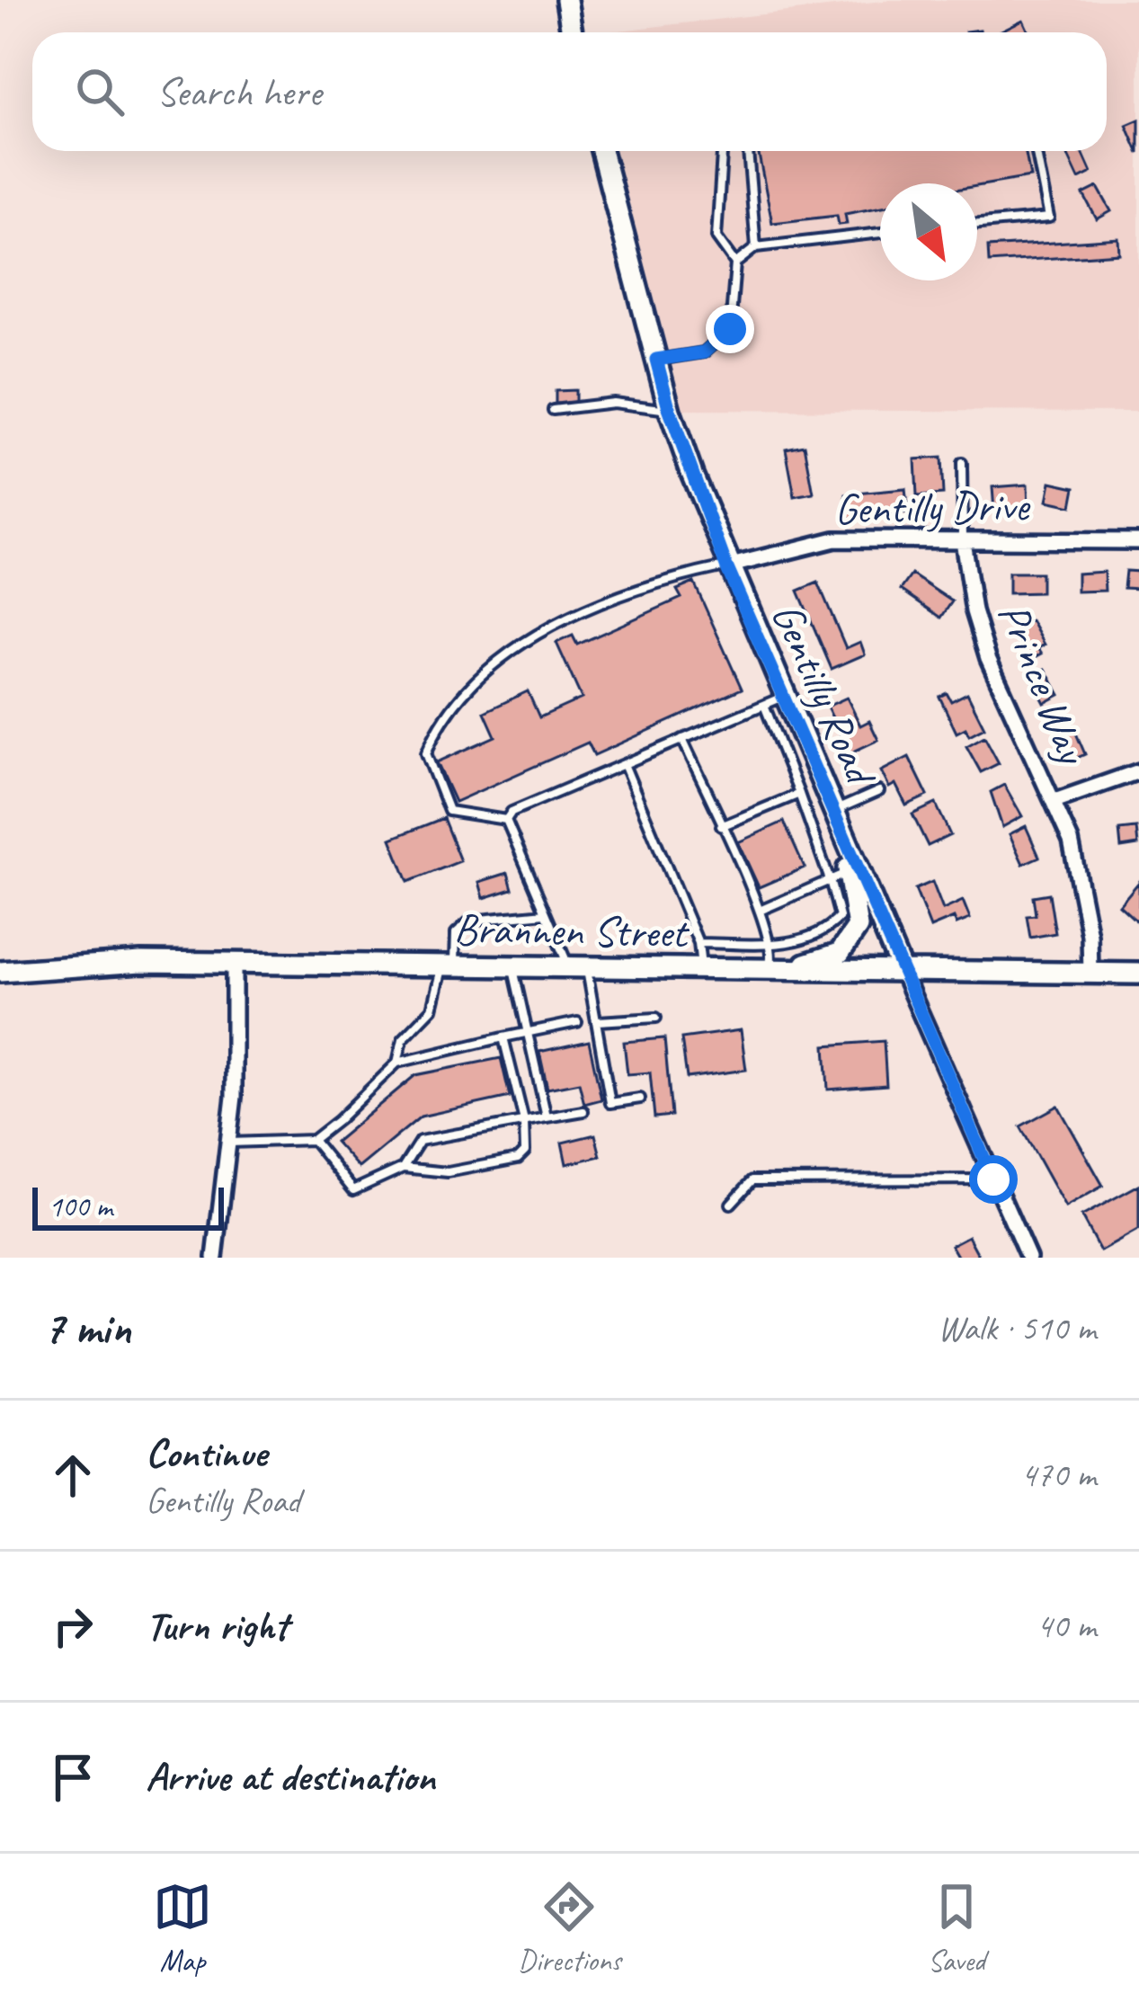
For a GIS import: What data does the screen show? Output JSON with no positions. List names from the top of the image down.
{
  "streets": {
    "street": [
      "Gentilly Drive",
      "Prince Way",
      "Gentilly Road",
      "Brannen Street"
    ]
  },
  "crossings": [
    ["Gentilly Drive", "Prince Way"],
    ["Gentilly Drive", "Gentilly Road"],
    ["Prince Way", "Brannen Street"],
    ["Gentilly Road", "Brannen Street"]
  ],
  "scale_bar": "100 m",
  "north": "bottom right",
  "page": {
    "search": "Search here",
    "scale": "100 m",
    "heading": ["7 min", "Walk · 510 m"],
    "list": [
      ["Continue", "Gentilly Road", "470 m"],
      ["Turn right", "40 m"],
      "Arrive at destination"
    ],
    "nav": ["Map", "Directions", "Saved"]
  }
}
